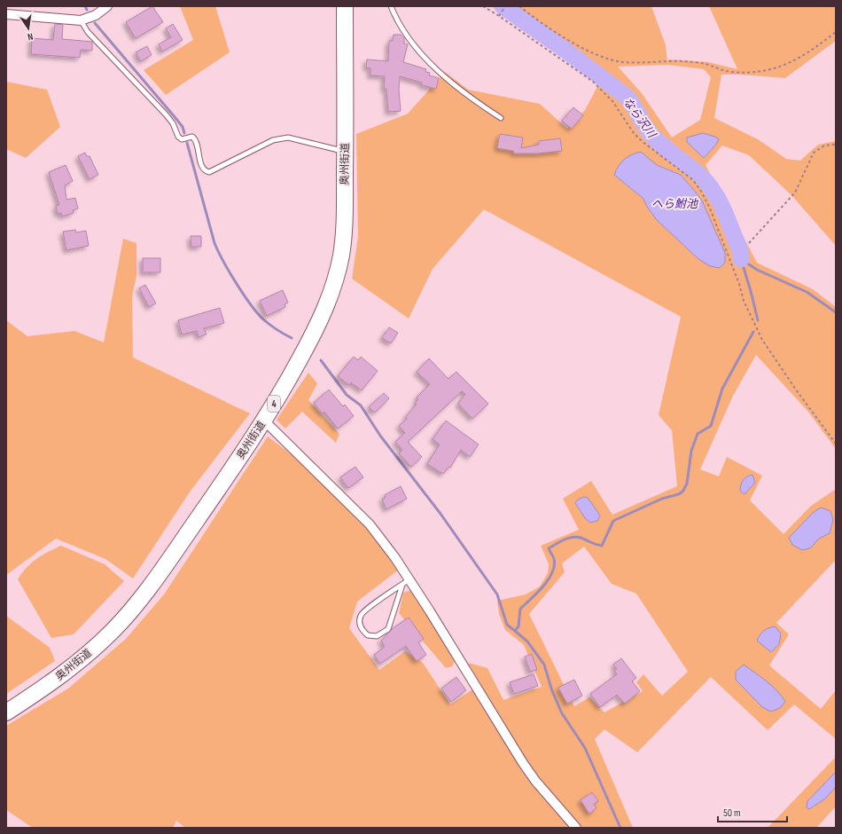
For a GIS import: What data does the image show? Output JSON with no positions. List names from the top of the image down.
{
  "streets": {
    "highway": ["奥州街道", "4"]
  },
  "water": ["なら沢川", "へら鮒池"],
  "scale_bar": "50 m",
  "north": "bottom"
}
